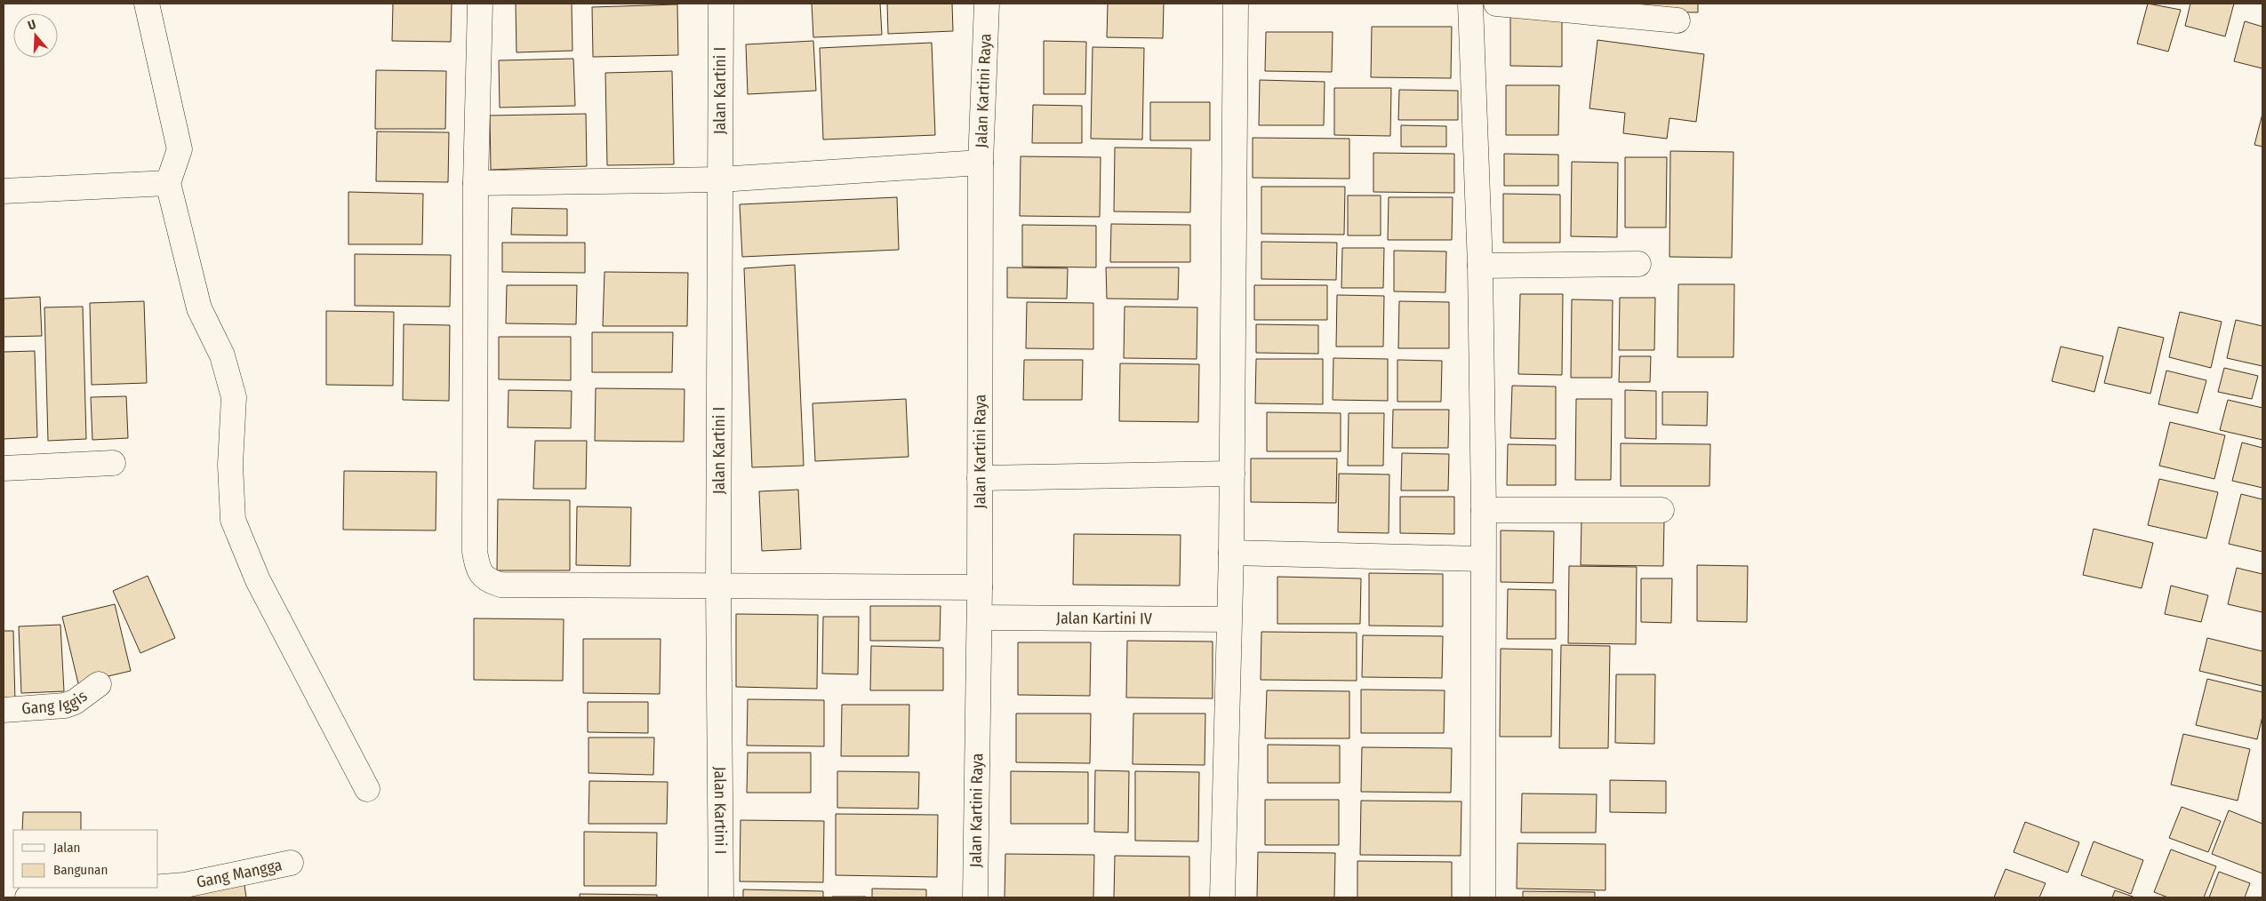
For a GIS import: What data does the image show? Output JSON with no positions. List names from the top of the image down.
{
  "streets": {
    "street": [
      "Jalan Kartini I",
      "Jalan Kartini Raya",
      "Jalan Kartini IV",
      "Gang Iggis",
      "Gang Mangga"
    ]
  },
  "crossings": [
    ["Jalan Kartini Raya", "Jalan Kartini IV"]
  ],
  "legend": ["Jalan", "Bangunan"],
  "north": "top"
}
